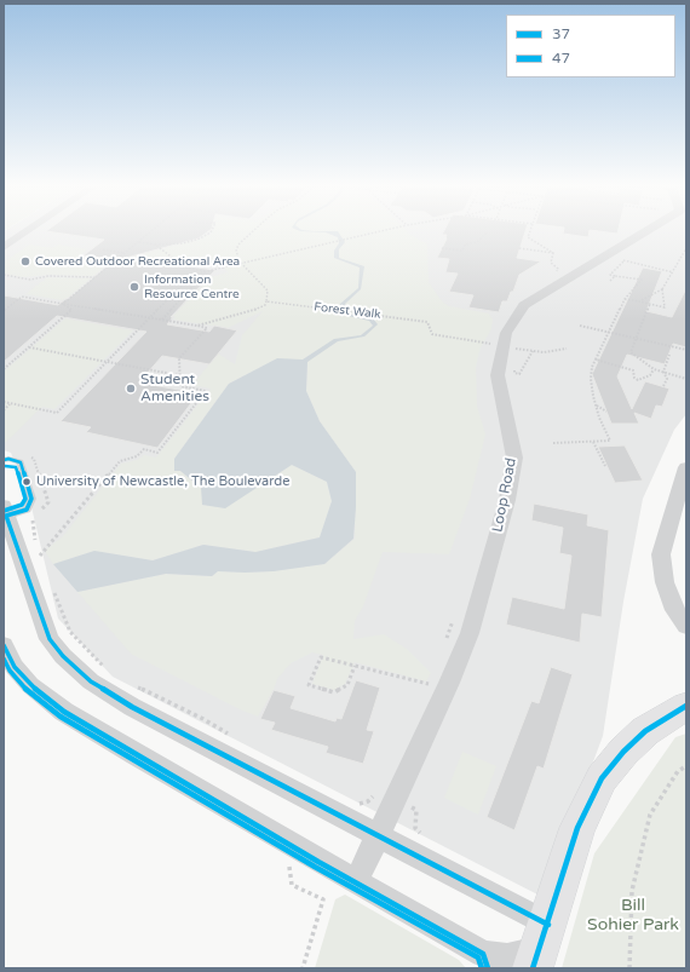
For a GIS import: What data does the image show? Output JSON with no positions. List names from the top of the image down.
{
  "streets": {
    "street": ["Loop Road"],
    "path": ["Forest Walk"]
  },
  "crossings": [
    ["Forest Walk", "Loop Road"]
  ],
  "parks": ["Bill Sohier Park"],
  "places": [
    "Covered Outdoor Recreational Area",
    "Information Resource Centre",
    "Student Amenities",
    "University of Newcastle, The Boulevarde"
  ],
  "lines": ["transit line 37", "transit line 47"],
  "legend": ["37", "47"]
}
